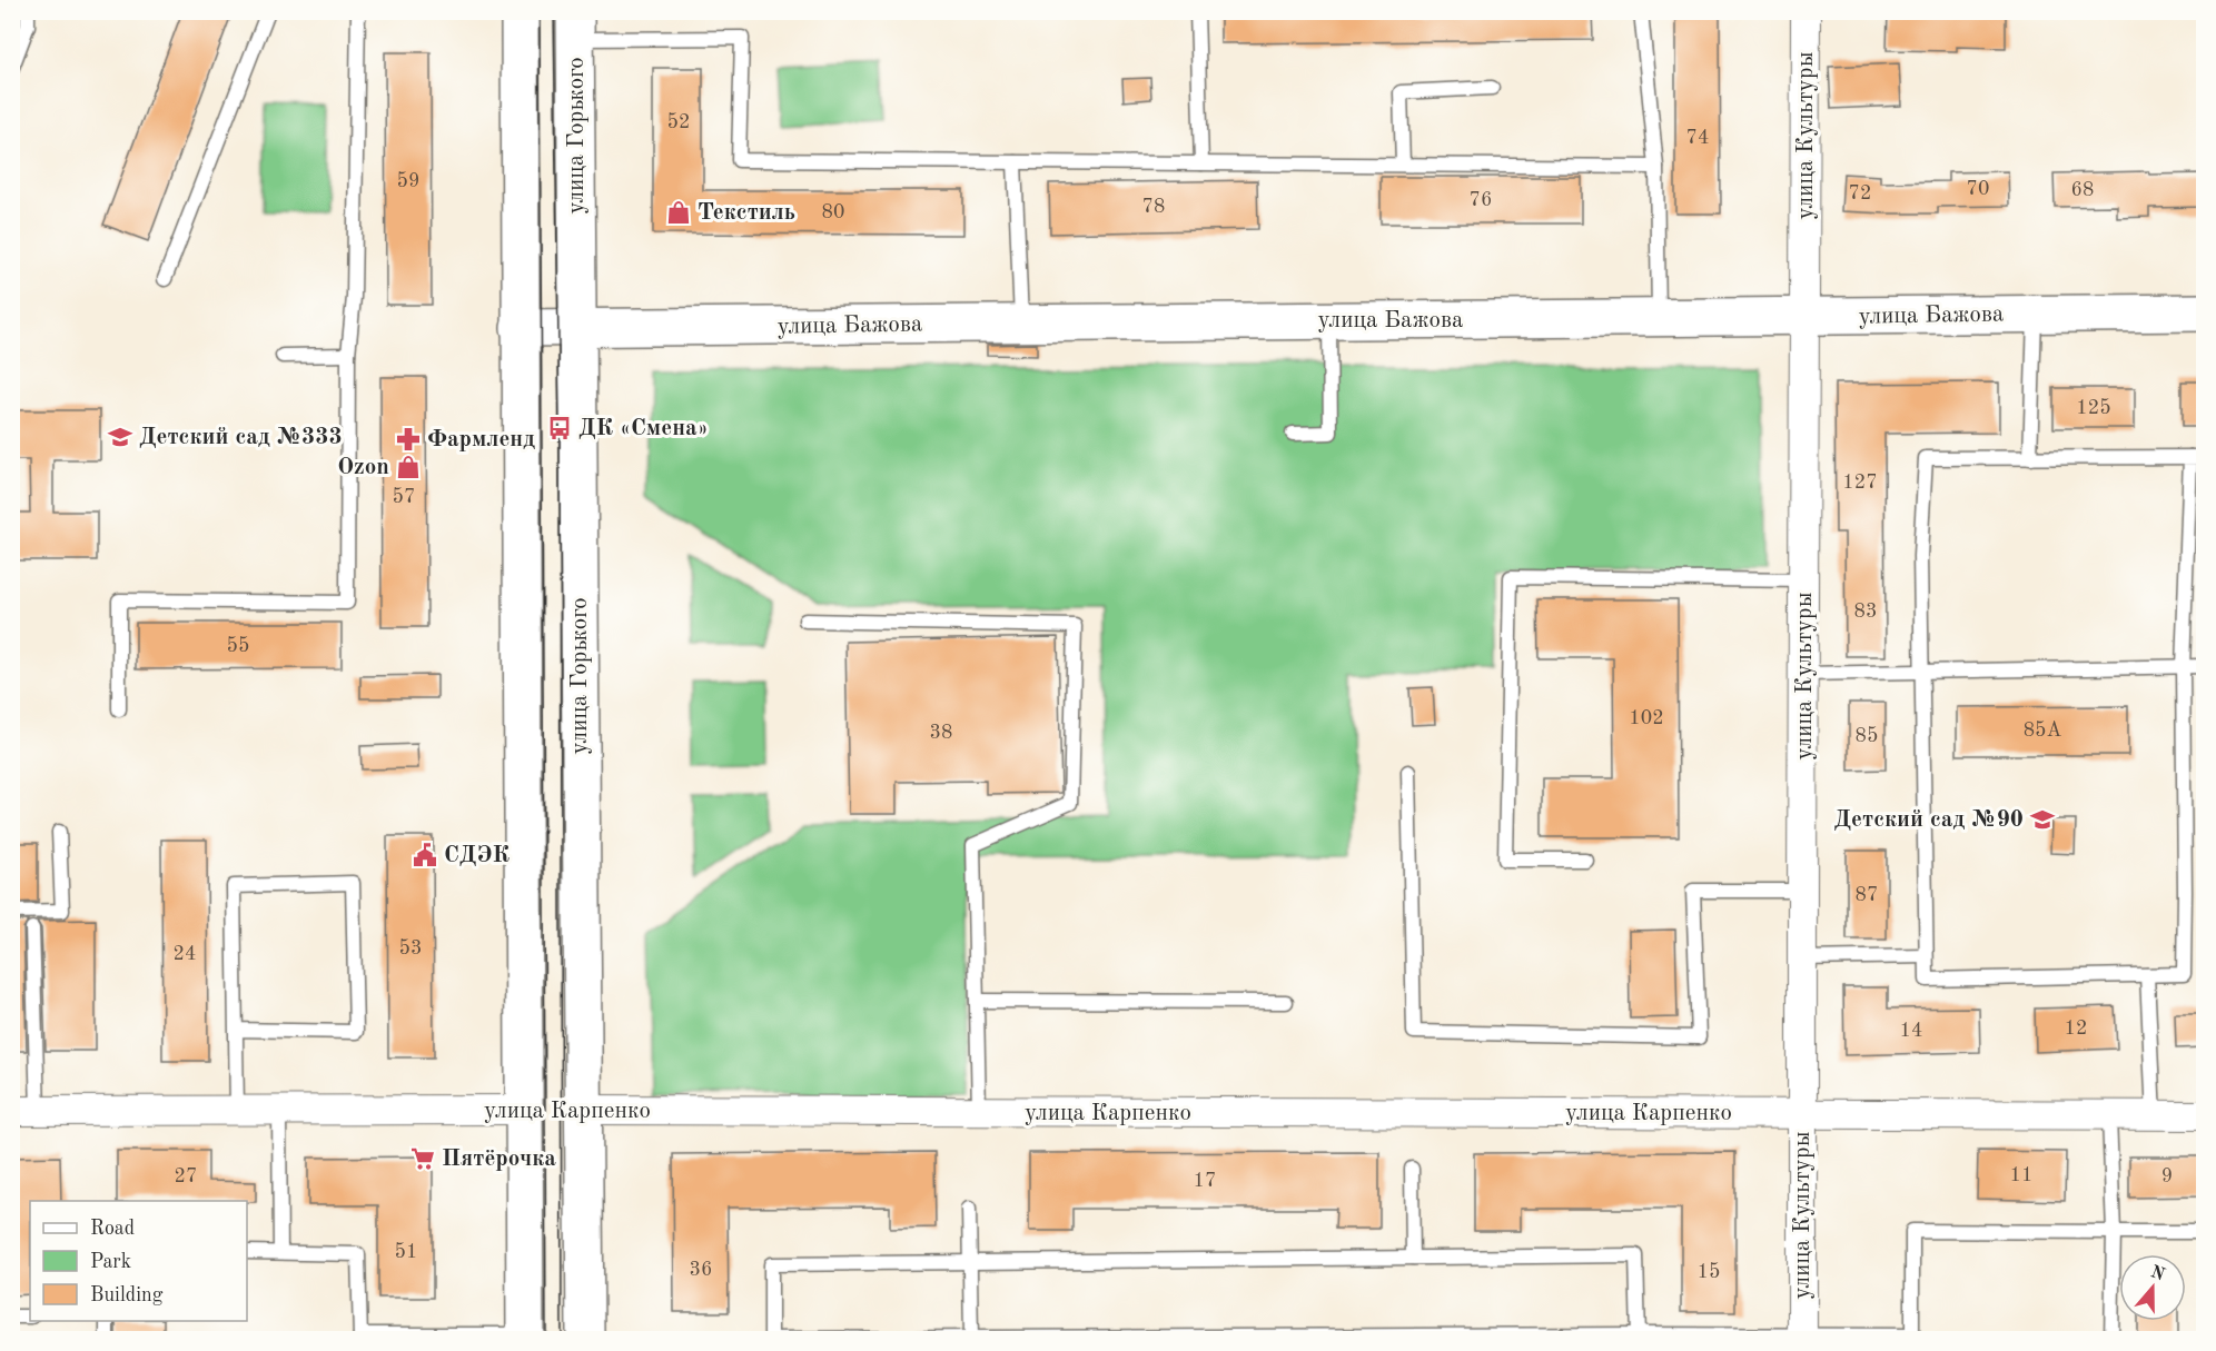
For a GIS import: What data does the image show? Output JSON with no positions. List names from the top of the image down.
{
  "streets": {
    "main road": ["улица Горького", "улица Бажова", "улица Карпенко"],
    "street": ["улица Культуры"]
  },
  "crossings": [
    ["улица Горького", "улица Бажова"],
    ["улица Горького", "улица Карпенко"],
    ["улица Культуры", "улица Бажова"],
    ["улица Культуры", "улица Карпенко"]
  ],
  "places": {
    "shop": ["Текстиль", "Ozon"],
    "bus stop": ["ДК «Смена»"],
    "school or university": ["Детский сад №333", "Детский сад №90"],
    "pharmacy": ["Фармленд"],
    "public building": ["СДЭК"],
    "supermarket": ["Пятёрочка"]
  },
  "house_numbers": [
    "52",
    "74",
    "59",
    "70",
    "68",
    "72",
    "76",
    "78",
    "80",
    "125",
    "127",
    "57",
    "83",
    "55",
    "102",
    "85А",
    "38",
    "85",
    "87",
    "53",
    "24",
    "12",
    "14",
    "11",
    "27",
    "9",
    "17",
    "51",
    "36",
    "15"
  ],
  "legend": ["Road", "Park", "Building"],
  "north": "top"
}
